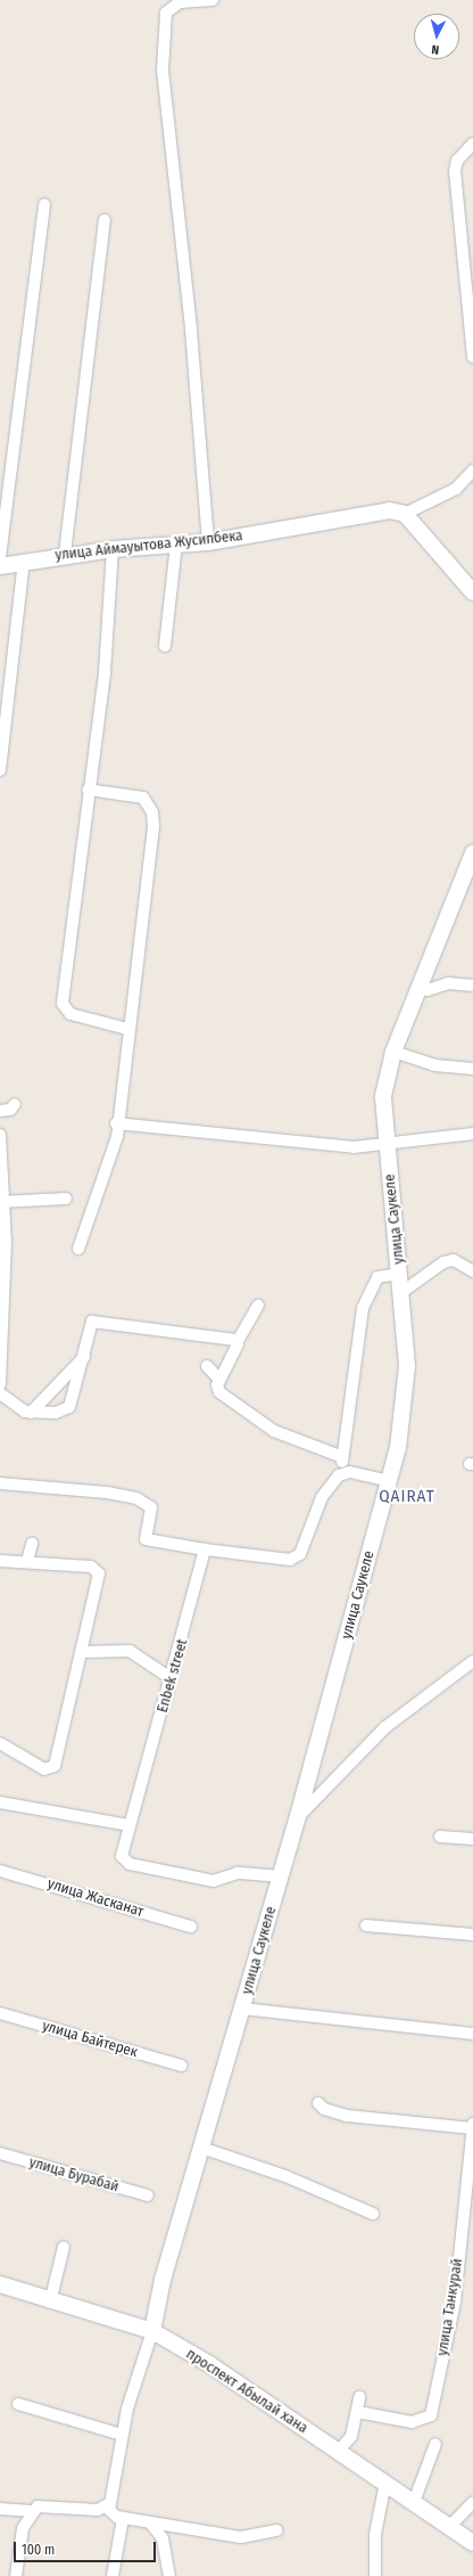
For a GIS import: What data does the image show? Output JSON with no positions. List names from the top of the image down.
{
  "streets": {
    "street": [
      "улица Аймауытова Жусипбека",
      "улица Саукеле",
      "Enbek street",
      "улица Жасканат",
      "улица Байтерек",
      "улица Бурабай",
      "улица Танкурай",
      "проспект Абылай хана"
    ]
  },
  "crossings": [
    ["улица Саукеле", "Enbek street"],
    ["улица Саукеле", "проспект Абылай хана"]
  ],
  "districts": ["QAIRAT"],
  "scale_bar": "100 m",
  "north": "bottom"
}
